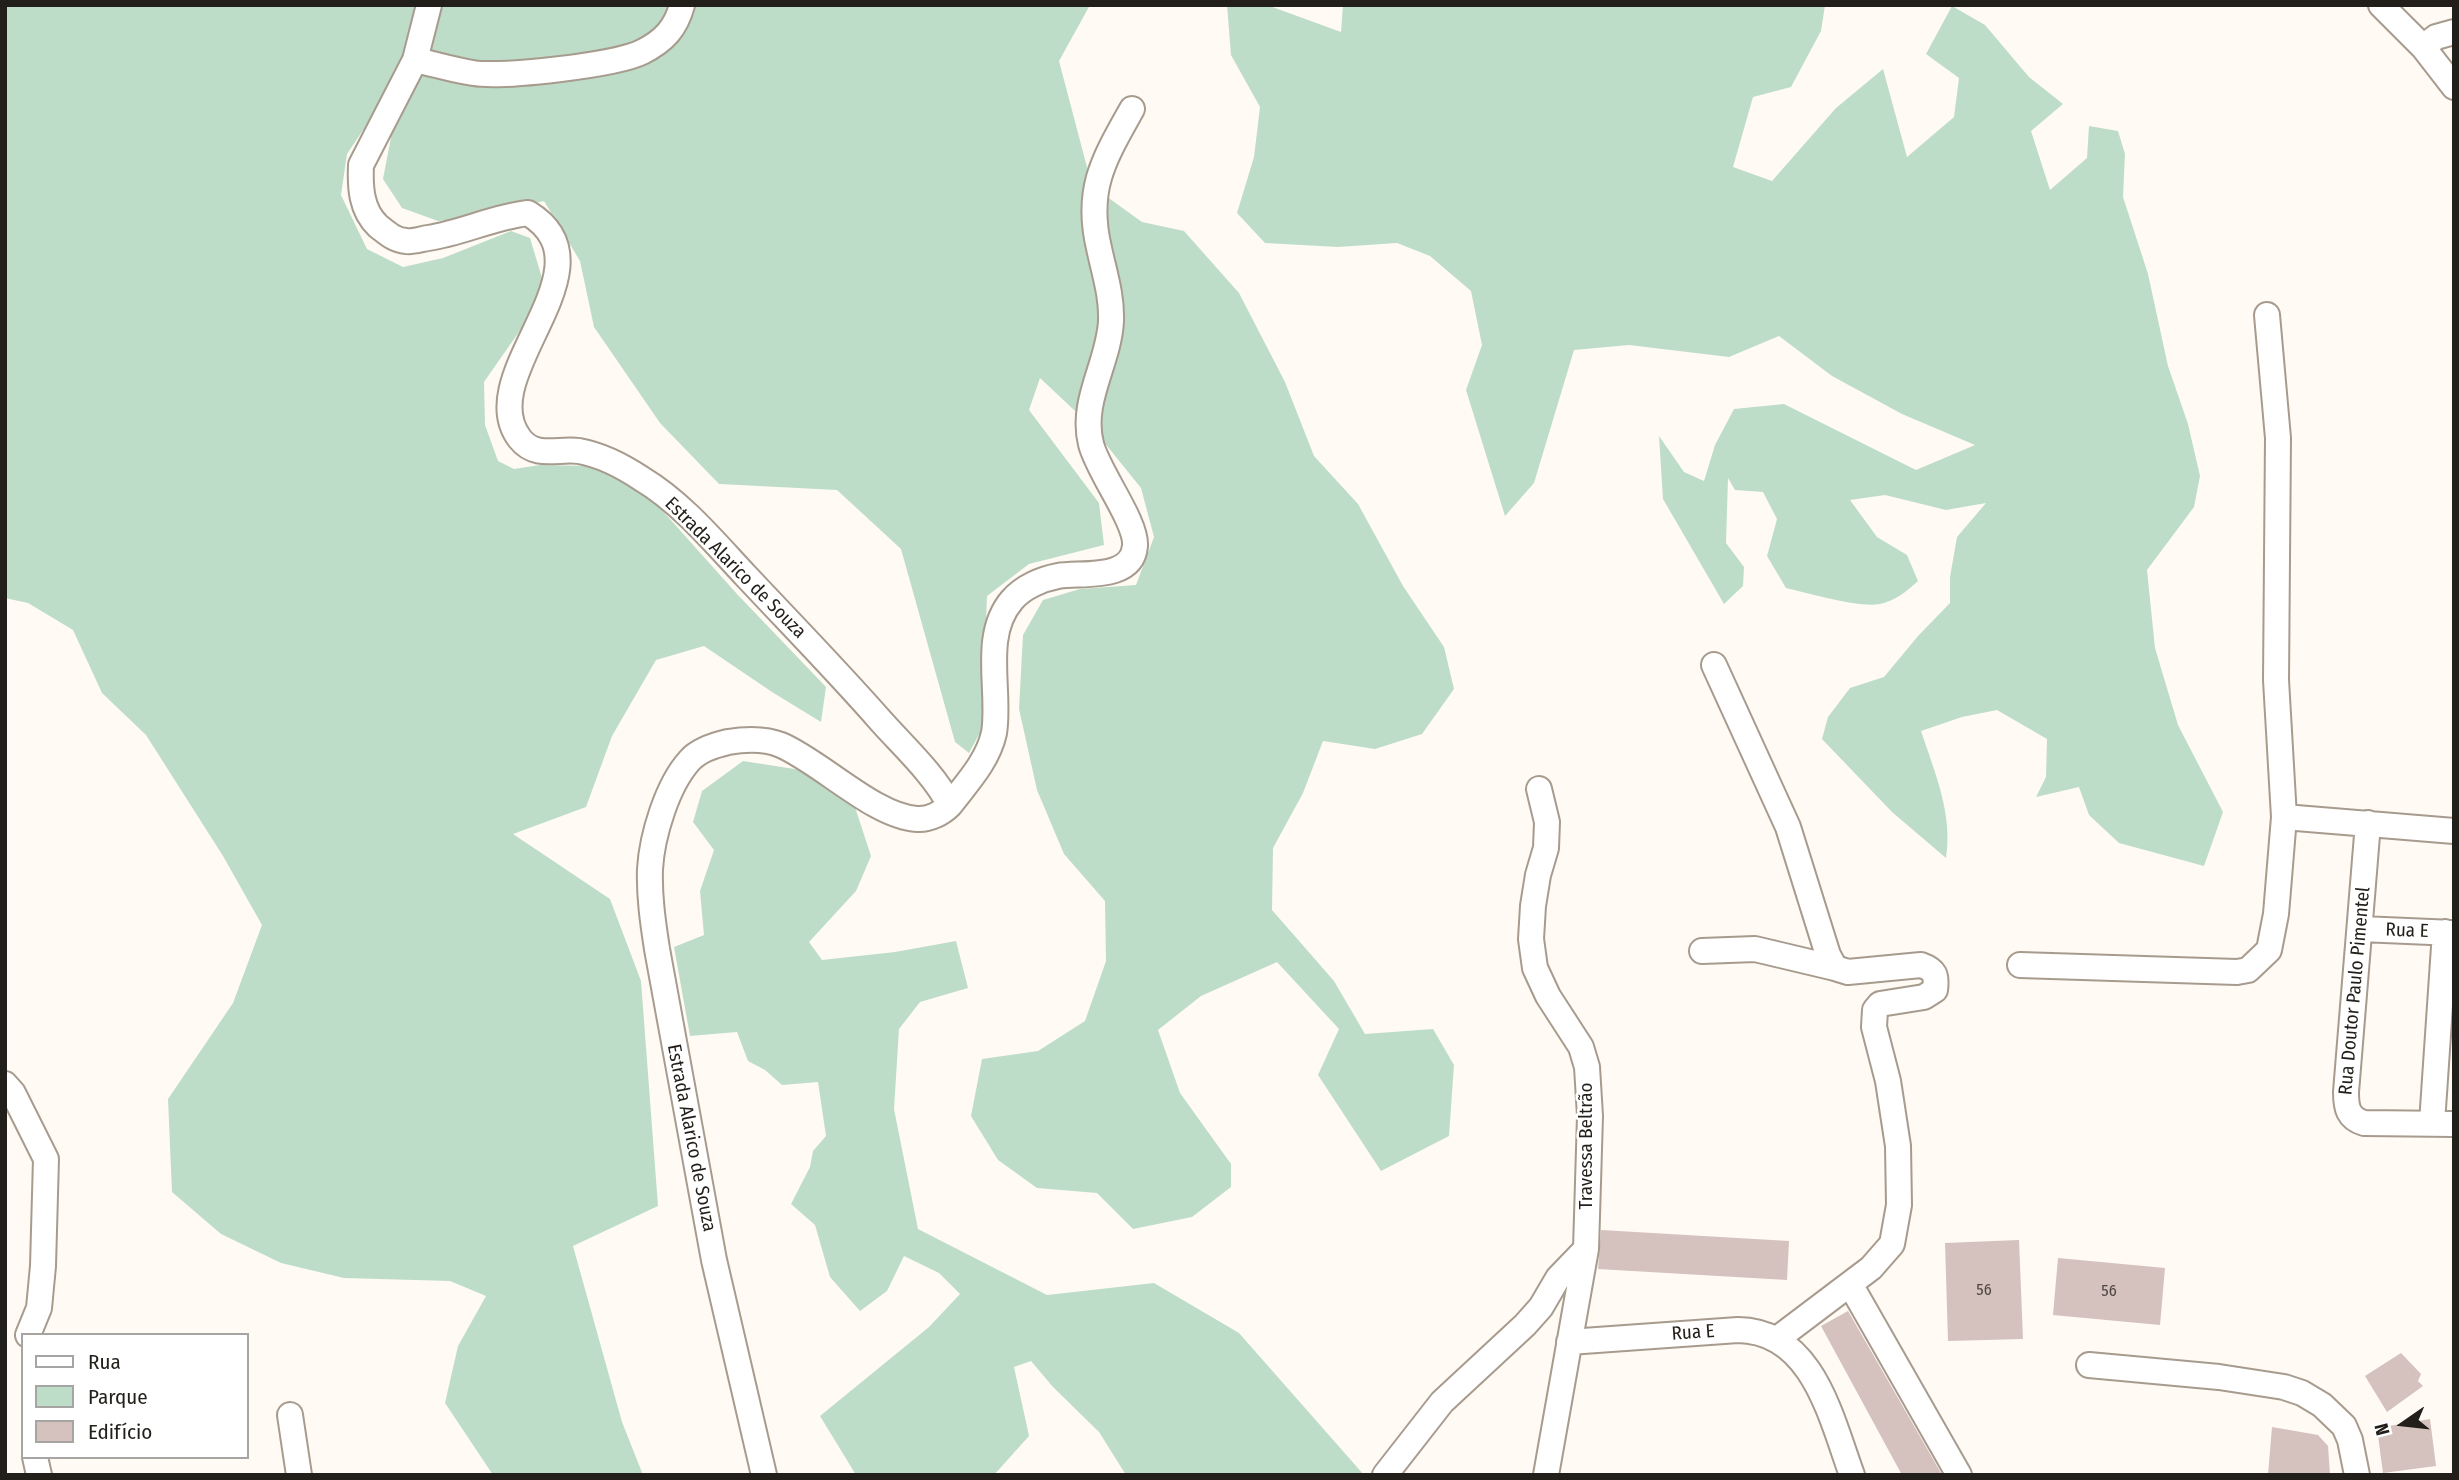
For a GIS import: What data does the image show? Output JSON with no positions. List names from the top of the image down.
{
  "streets": {
    "street": [
      "Estrada Alarico de Souza",
      "Rua E",
      "Rua Doutor Paulo Pimentel",
      "Travessa Beltrão"
    ]
  },
  "crossings": [
    ["Rua E", "Rua Doutor Paulo Pimentel"],
    ["Rua E", "Travessa Beltrão"]
  ],
  "house_numbers": ["56", "56"],
  "legend": ["Rua", "Parque", "Edifício"],
  "north": "left"
}
